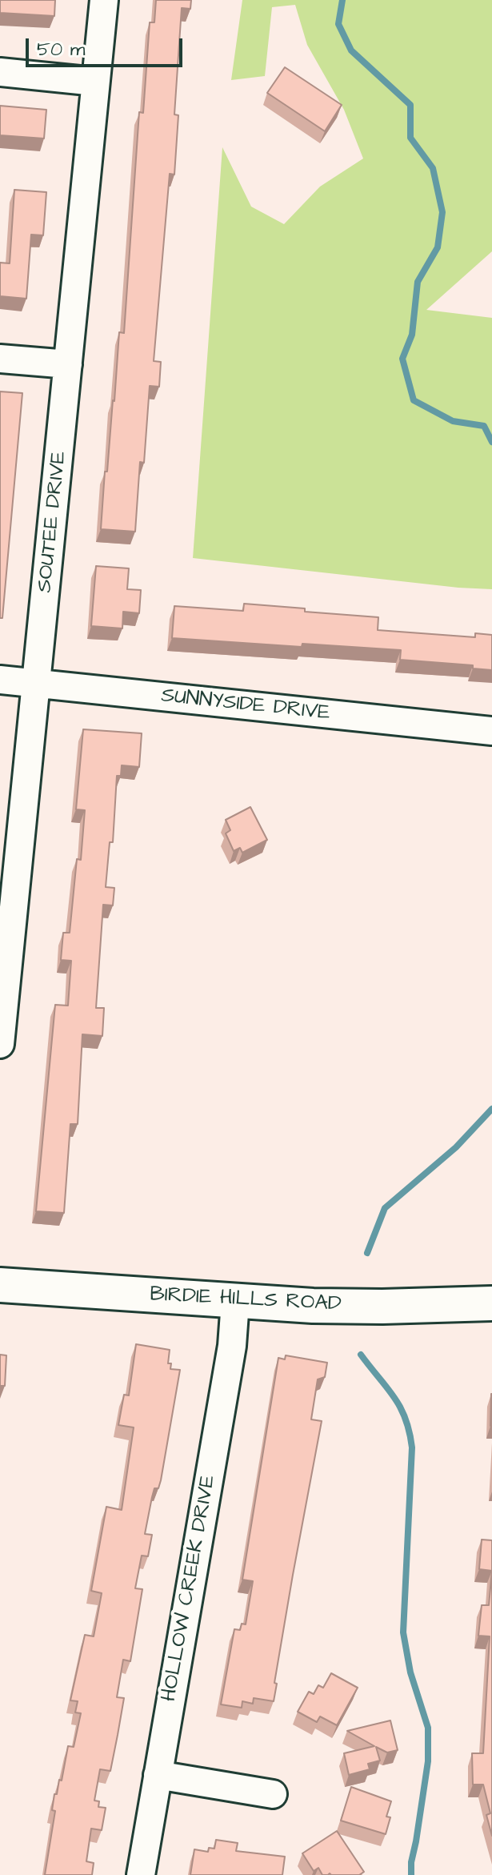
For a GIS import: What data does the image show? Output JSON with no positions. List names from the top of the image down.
{
  "streets": {
    "main road": ["BIRDIE HILLS ROAD"],
    "street": ["SOUTEE DRIVE", "SUNNYSIDE DRIVE", "HOLLOW CREEK DRIVE"]
  },
  "crossings": [
    ["SOUTEE DRIVE", "SUNNYSIDE DRIVE"],
    ["BIRDIE HILLS ROAD", "HOLLOW CREEK DRIVE"]
  ],
  "scale_bar": "50 m"
}
